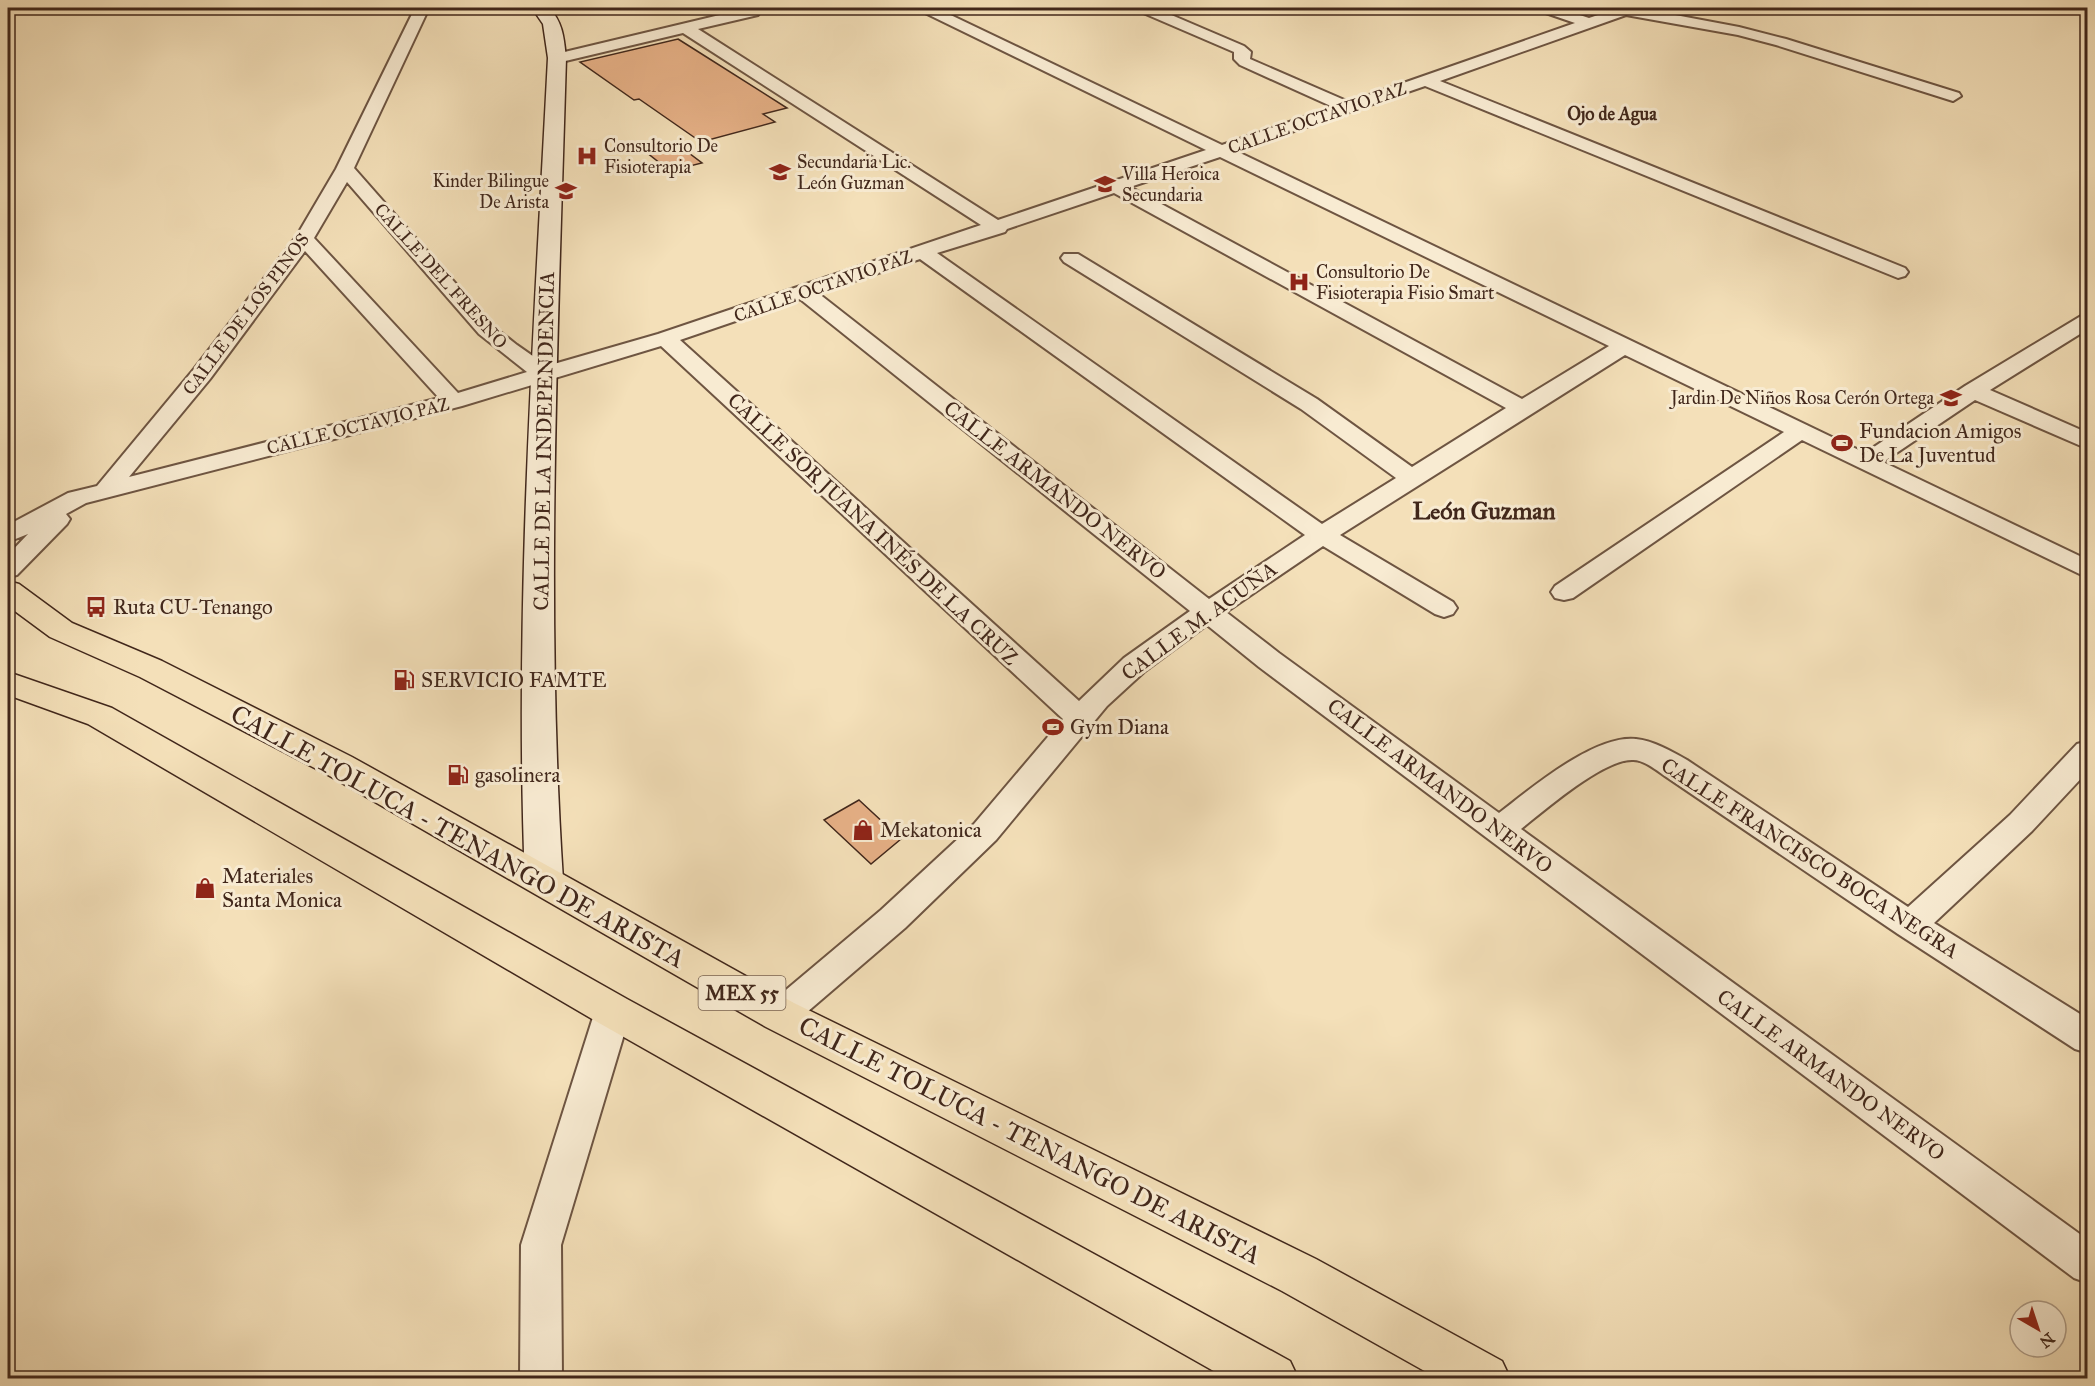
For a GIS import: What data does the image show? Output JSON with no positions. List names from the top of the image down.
{
  "streets": {
    "main road": ["CALLE TOLUCA - TENANGO DE ARISTA", "MEX 55"],
    "street": [
      "CALLE OCTAVIO PAZ",
      "CALLE DEL FRESNO",
      "CALLE DE LOS PINOS",
      "CALLE DE LA INDEPENDENCIA",
      "CALLE ARMANDO NERVO",
      "CALLE SOR JUANA INÉS DE LA CRUZ",
      "CALLE M. ACUÑA",
      "CALLE FRANCISCO BOCA NEGRA"
    ]
  },
  "crossings": [
    ["CALLE OCTAVIO PAZ", "CALLE DEL FRESNO"],
    ["CALLE OCTAVIO PAZ", "CALLE DE LOS PINOS"],
    ["CALLE OCTAVIO PAZ", "CALLE DE LA INDEPENDENCIA"],
    ["CALLE OCTAVIO PAZ", "CALLE ARMANDO NERVO"],
    ["CALLE OCTAVIO PAZ", "CALLE SOR JUANA INÉS DE LA CRUZ"],
    ["CALLE DEL FRESNO", "CALLE DE LOS PINOS"],
    ["CALLE DEL FRESNO", "CALLE DE LA INDEPENDENCIA"],
    ["CALLE DE LA INDEPENDENCIA", "CALLE TOLUCA - TENANGO DE ARISTA"],
    ["CALLE ARMANDO NERVO", "CALLE M. ACUÑA"],
    ["CALLE ARMANDO NERVO", "CALLE FRANCISCO BOCA NEGRA"],
    ["CALLE SOR JUANA INÉS DE LA CRUZ", "CALLE M. ACUÑA"],
    ["CALLE M. ACUÑA", "CALLE TOLUCA - TENANGO DE ARISTA"]
  ],
  "districts": ["Ojo de Agua", "León Guzman"],
  "places": {
    "hospital": ["Consultorio De Fisioterapia", "Consultorio De Fisioterapia Fisio Smart"],
    "school or university": [
      "Secundaria Lic. León Guzman",
      "Villa Heroica Secundaria",
      "Kinder Bilingue De Arista",
      "Jardin De Niños Rosa Cerón Ortega"
    ],
    "sports": ["Fundacion Amigos De La Juventud", "Gym Diana"],
    "bus stop": ["Ruta CU-Tenango"],
    "fuel station": ["SERVICIO FAMTE", "gasolinera"],
    "shop": ["Mekatonica", "Materiales Santa Monica"]
  },
  "north": "bottom right"
}
